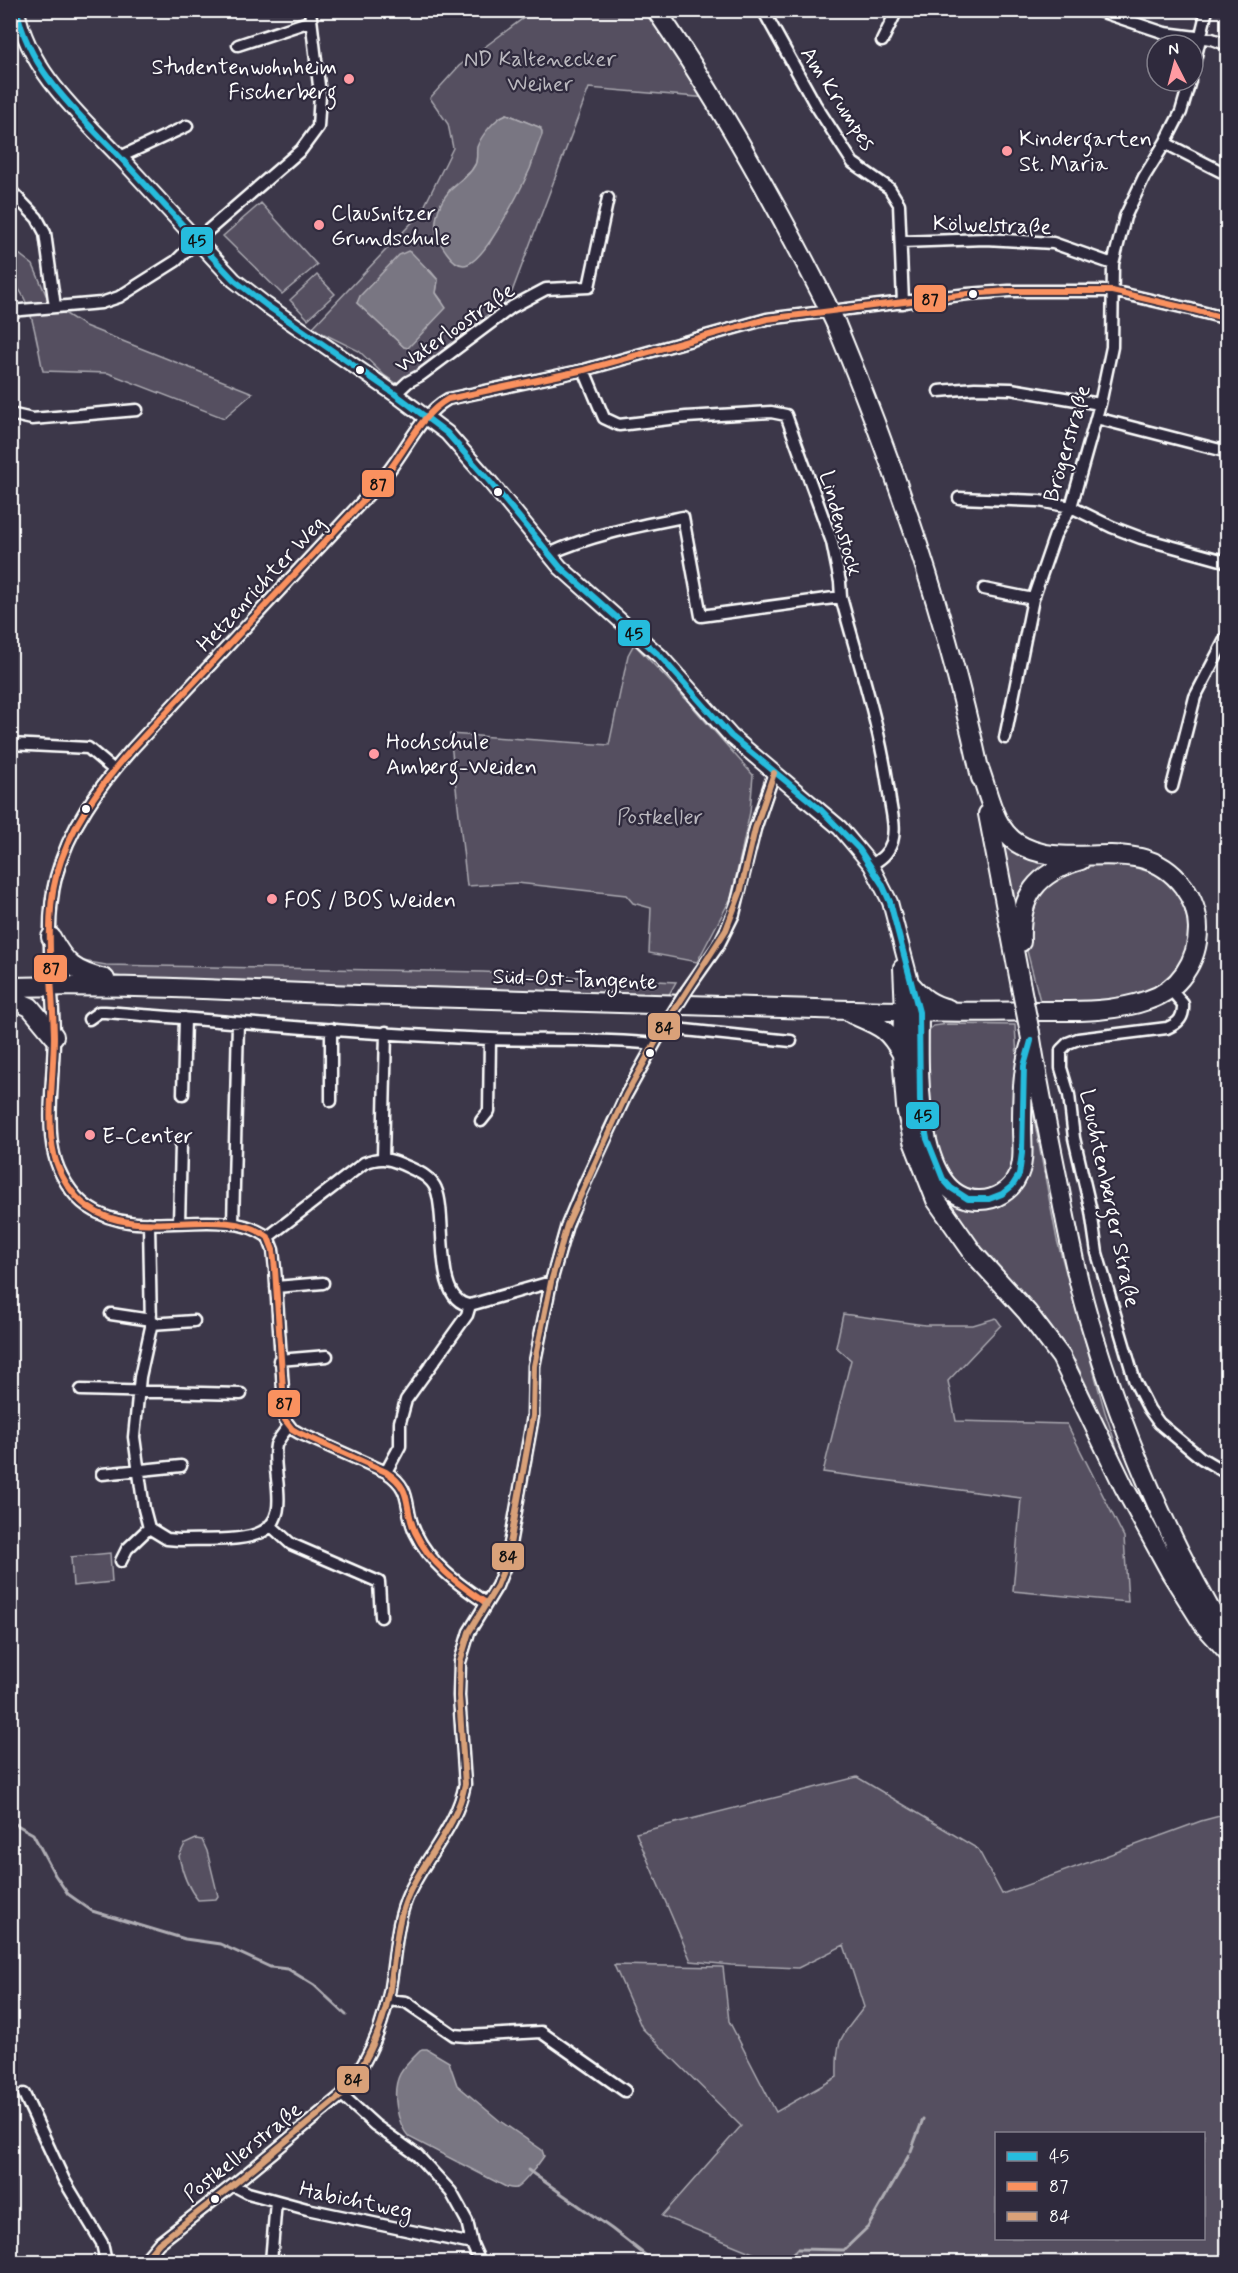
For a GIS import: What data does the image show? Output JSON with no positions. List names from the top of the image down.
{
  "streets": {
    "main road": ["Süd-Ost-Tangente"],
    "street": [
      "Am Krumpes",
      "Kölwelstraße",
      "Waterloostraße",
      "Brögerstraße",
      "Lindenstock",
      "Hetzenrichter Weg",
      "Leuchtenberger Straße",
      "Postkellerstraße",
      "Habichtweg"
    ]
  },
  "crossings": [
    ["Am Krumpes", "Kölwelstraße"],
    ["Am Krumpes", "Hetzenrichter Weg"],
    ["Kölwelstraße", "Brögerstraße"],
    ["Brögerstraße", "Hetzenrichter Weg"],
    ["Lindenstock", "Hetzenrichter Weg"],
    ["Hetzenrichter Weg", "Süd-Ost-Tangente"],
    ["Süd-Ost-Tangente", "Leuchtenberger Straße"],
    ["Postkellerstraße", "Habichtweg"]
  ],
  "parks": ["ND Kaltenecker Weiher", "Postkeller"],
  "places": [
    "Studentenwohnheim Fischerberg",
    "Kindergarten St. Maria",
    "Clausnitzer Grundschule",
    "Hochschule Amberg-Weiden",
    "FOS / BOS Weiden",
    "E-Center"
  ],
  "lines": ["transit line 45", "transit line 87", "transit line 84"],
  "legend": ["45", "87", "84"],
  "north": "top"
}
